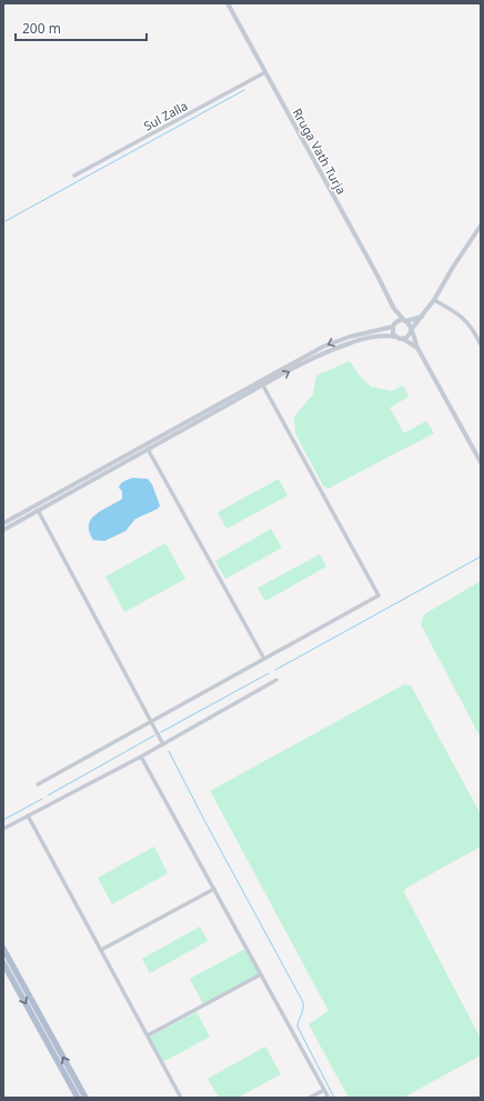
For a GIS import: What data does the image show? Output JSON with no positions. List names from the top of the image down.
{
  "streets": {
    "street": ["Sul Zalla", "Rruga Vath Turja"]
  },
  "crossings": [
    ["Sul Zalla", "Rruga Vath Turja"]
  ],
  "scale_bar": "200 m"
}
